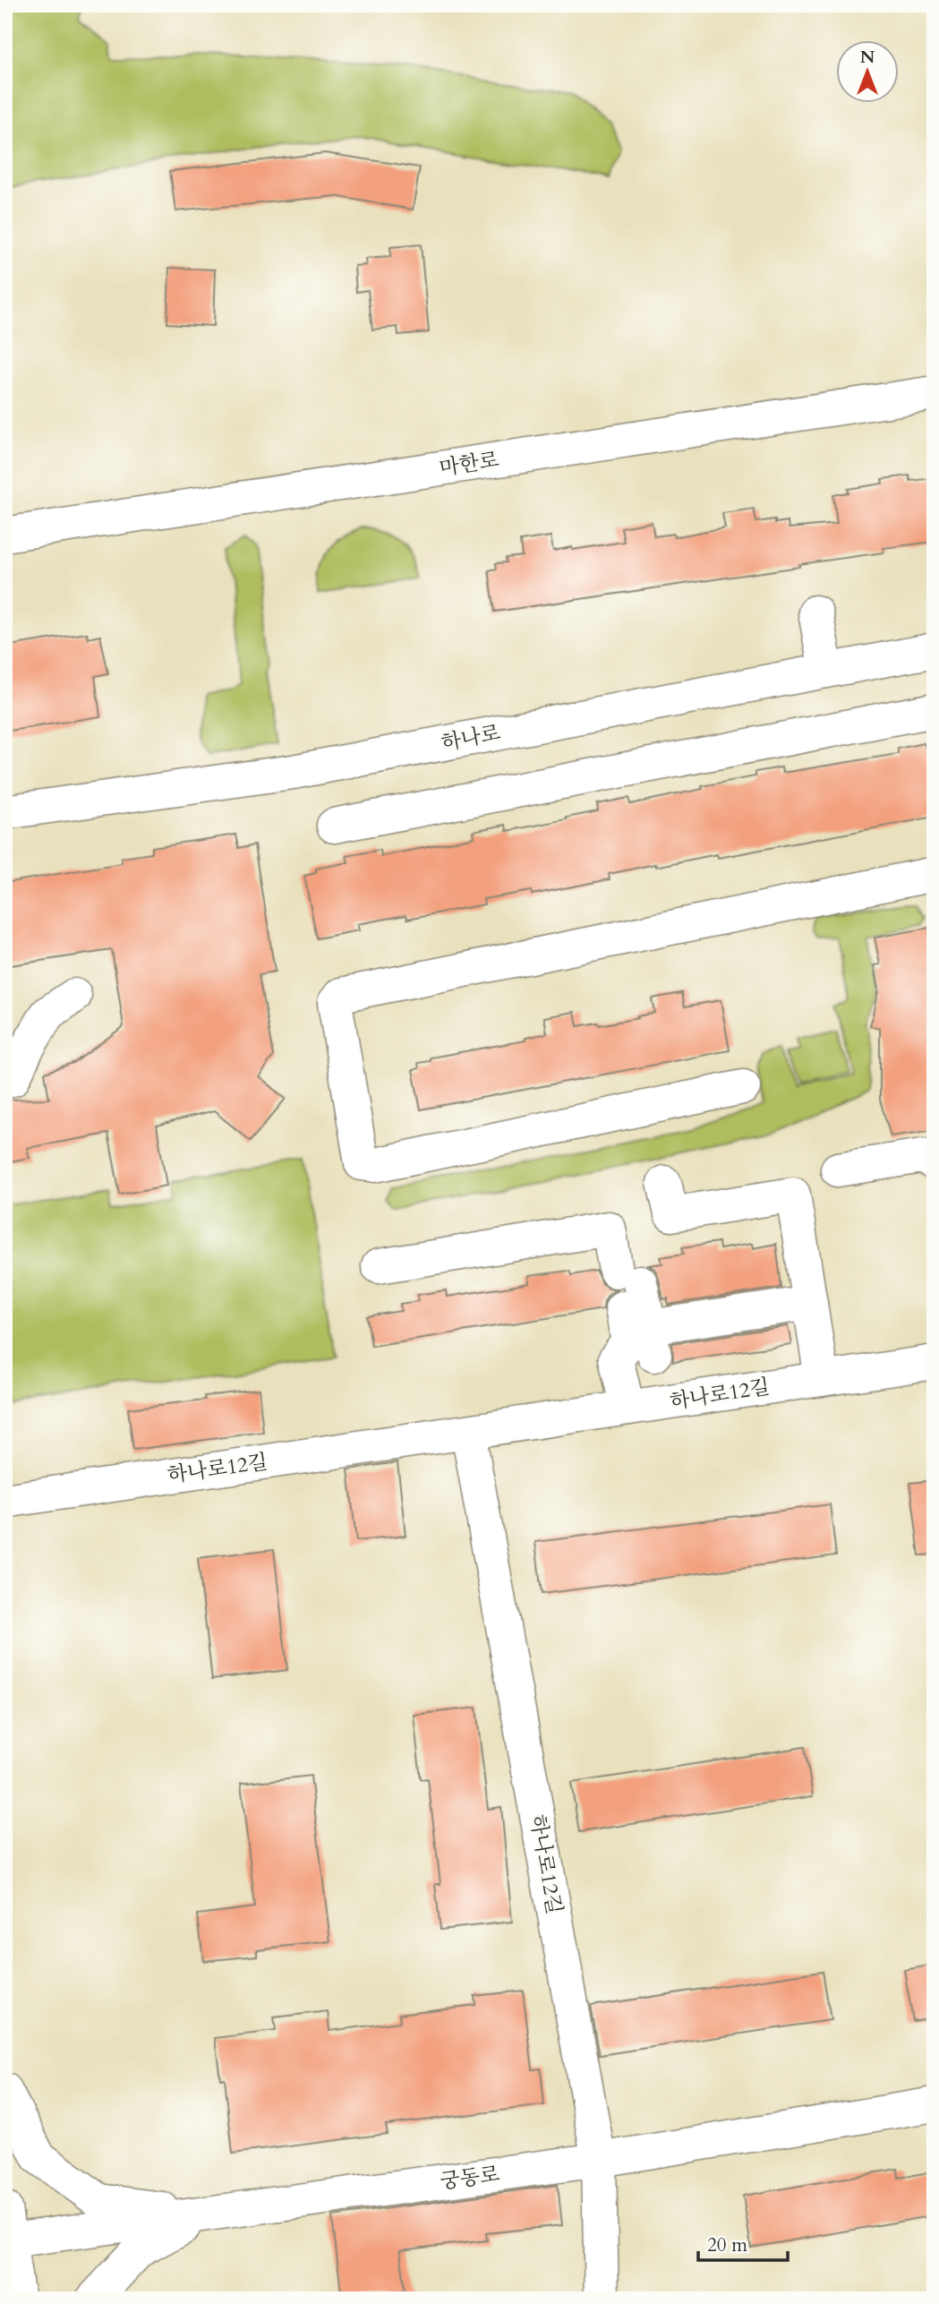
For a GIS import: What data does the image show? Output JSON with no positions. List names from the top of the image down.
{
  "streets": {
    "street": [
      "마한로",
      "하나로",
      "하나로12길",
      "궁동로"
    ]
  },
  "crossings": [
    ["하나로12길", "궁동로"]
  ],
  "scale_bar": "20 m",
  "north": "top"
}
